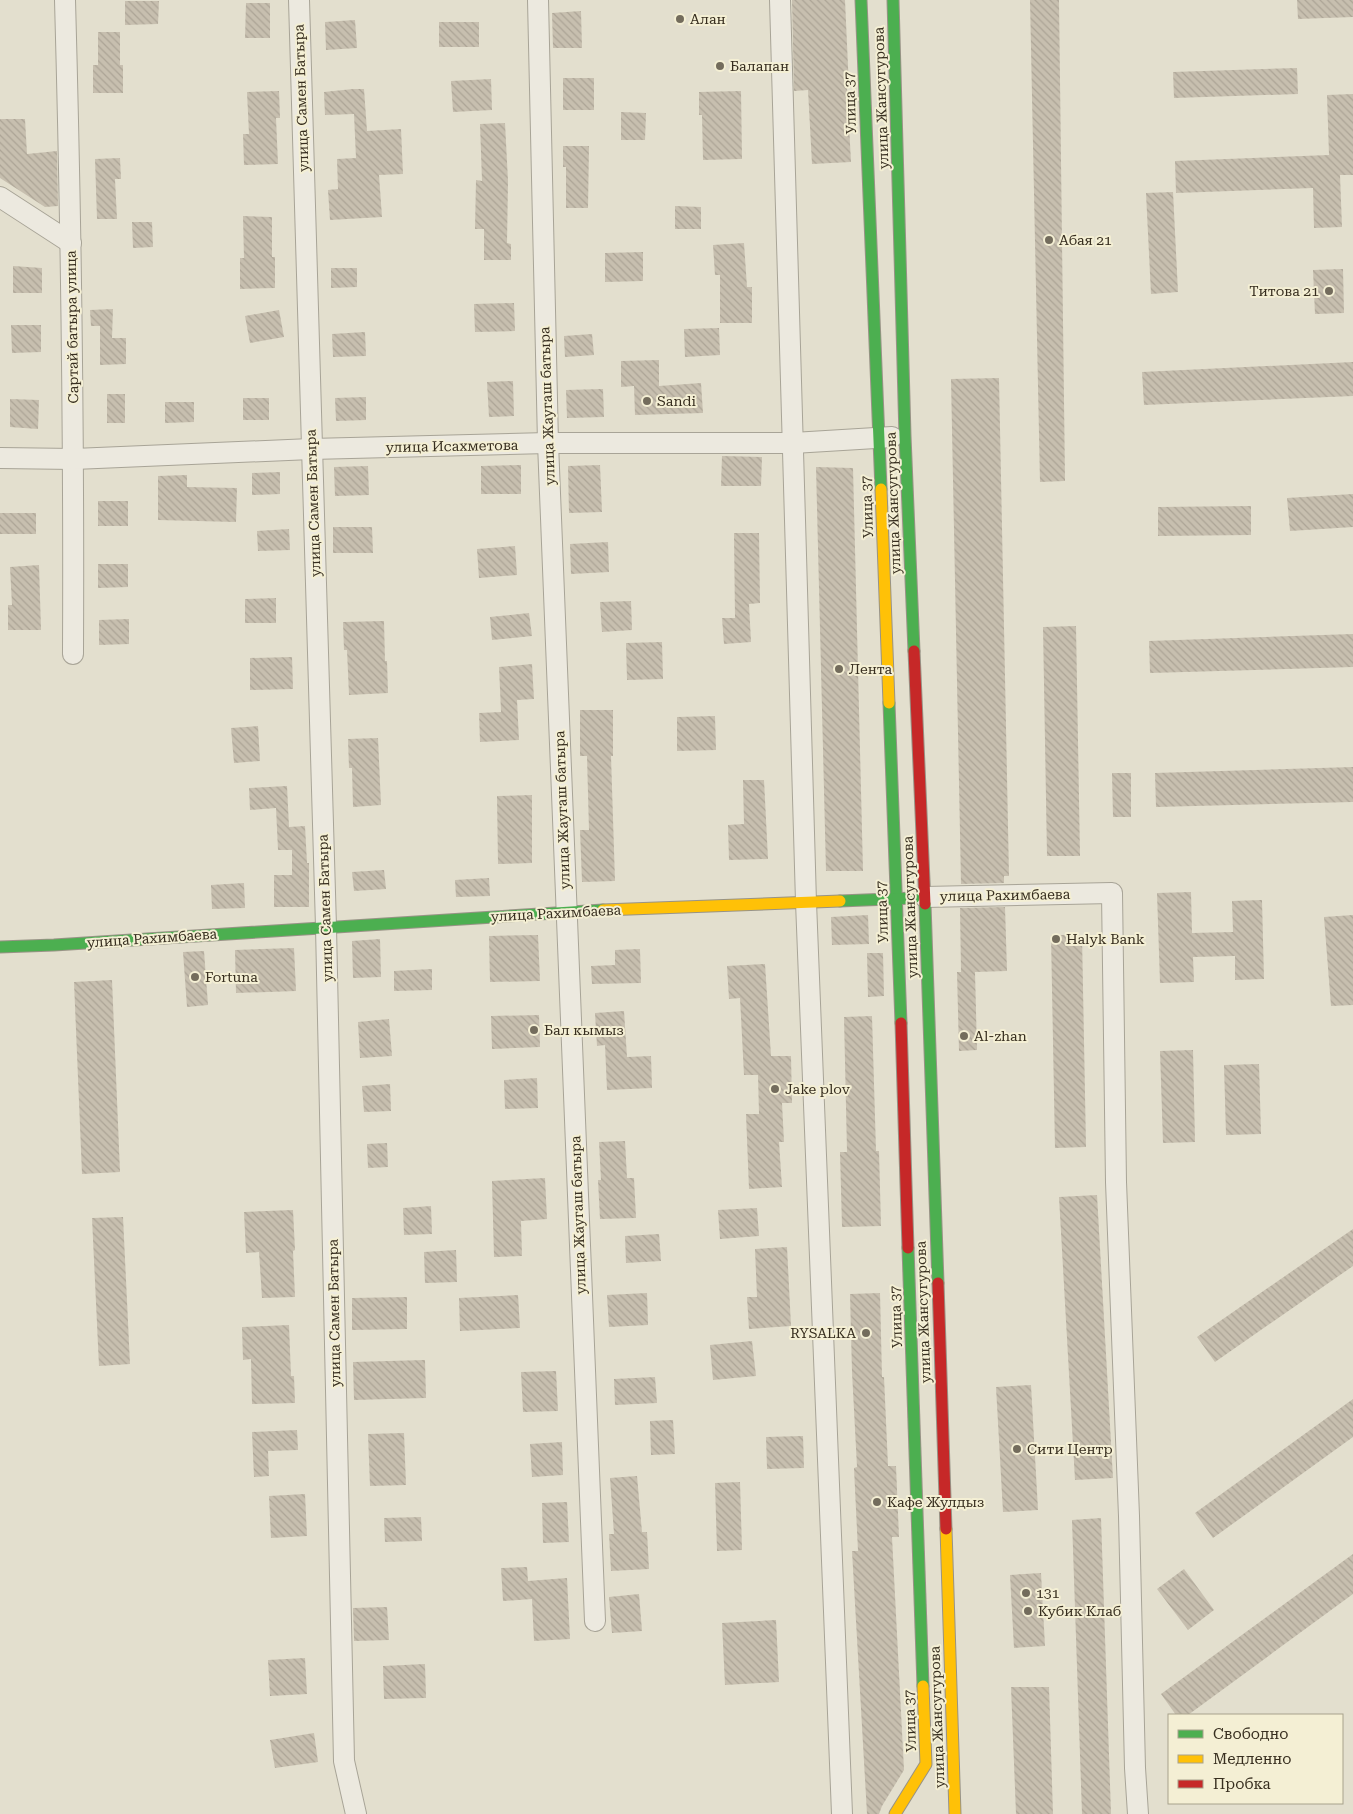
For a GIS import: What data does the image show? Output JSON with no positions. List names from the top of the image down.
{
  "streets": {
    "street": [
      "улица Самен Батыра",
      "улица Жансугурова",
      "Улица 37",
      "Сартай батыра улица",
      "улица Жаугаш батыра",
      "улица Исахметова",
      "улица Рахимбаева"
    ]
  },
  "crossings": [
    ["улица Самен Батыра", "улица Исахметова"],
    ["улица Самен Батыра", "улица Рахимбаева"],
    ["улица Жансугурова", "улица Исахметова"],
    ["улица Жансугурова", "улица Рахимбаева"],
    ["Сартай батыра улица", "улица Исахметова"],
    ["улица Жаугаш батыра", "улица Исахметова"],
    ["улица Жаугаш батыра", "улица Рахимбаева"]
  ],
  "places": [
    "Алан",
    "Балапан",
    "Абая 21",
    "Титова 21",
    "Sandi",
    "Лента",
    "Halyk Bank",
    "Fortuna",
    "Бал кымыз",
    "Al-zhan",
    "Jake plov",
    "RYSALKA",
    "Сити Центр",
    "Кафе Жулдыз",
    "131",
    "Кубик Клаб"
  ],
  "legend": ["Свободно", "Медленно", "Пробка"]
}
